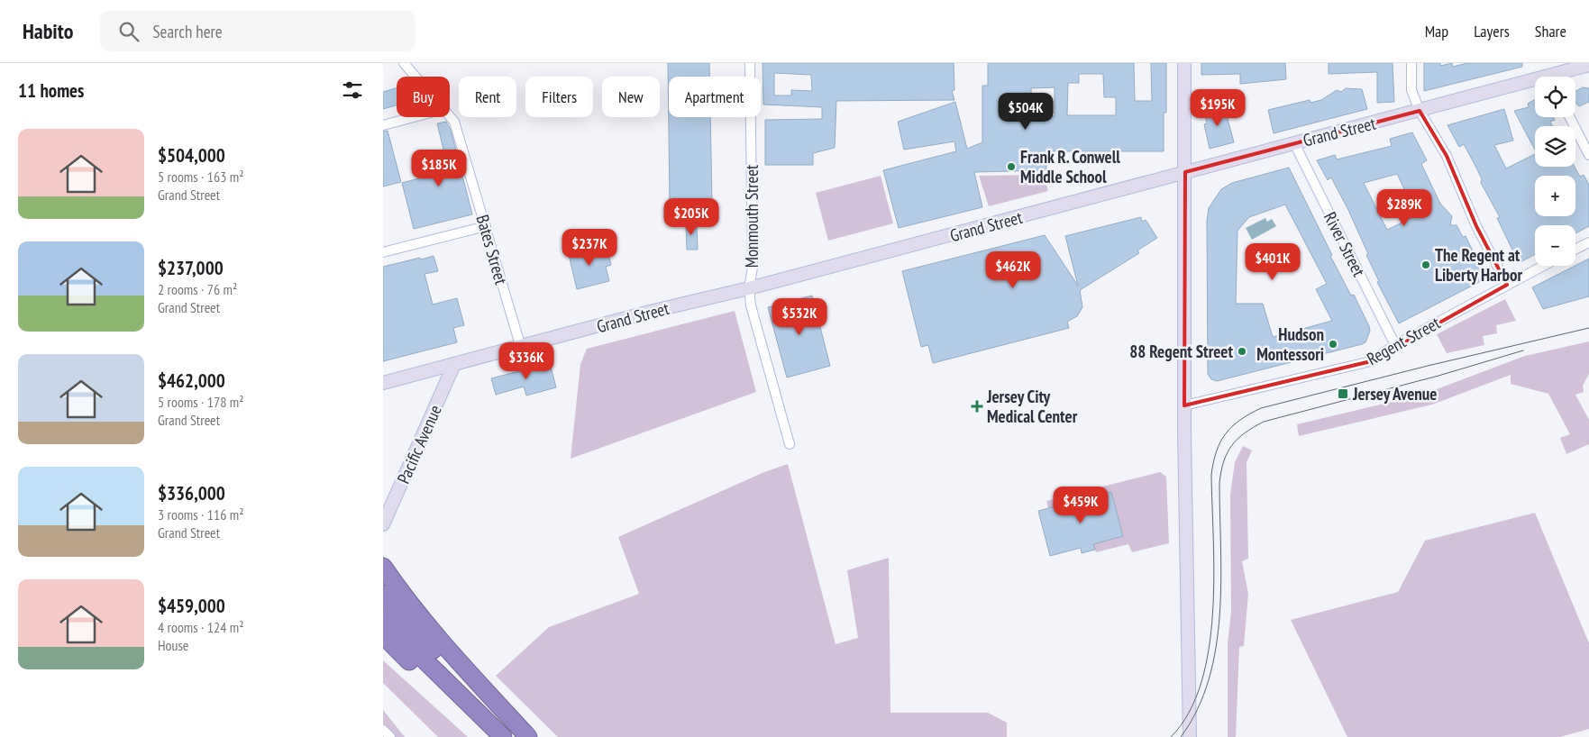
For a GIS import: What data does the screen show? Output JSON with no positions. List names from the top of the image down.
{
  "streets": {
    "main road": ["Grand Street", "Pacific Avenue"],
    "street": [
      "Monmouth Street",
      "River Street",
      "Bates Street",
      "Regent Street"
    ]
  },
  "crossings": [
    ["Grand Street", "Monmouth Street"],
    ["Grand Street", "River Street"],
    ["Grand Street", "Bates Street"],
    ["Grand Street", "Pacific Avenue"],
    ["River Street", "Regent Street"]
  ],
  "places": {
    "other": [
      "Frank R. Conwell Middle School",
      "The Regent at Liberty Harbor",
      "Hudson Montessori",
      "88 Regent Street"
    ],
    "transit": ["Jersey Avenue"],
    "health": ["Jersey City Medical Center"]
  },
  "page": {
    "header": "Habito",
    "search": "Search here",
    "nav": ["Map", "Layers", "Share"],
    "heading": "11 homes",
    "map_buttons": ["+", "−"],
    "chip": [
      "Buy",
      "Rent",
      "Filters",
      "New",
      "Apartment"
    ],
    "price": [
      "$195K",
      "$504K",
      "$185K",
      "$289K",
      "$205K",
      "$237K",
      "$401K",
      "$462K",
      "$532K",
      "$336K",
      "$459K"
    ],
    "list": [
      {
        "name": "$504,000",
        "note": "5 rooms · 163 m² · Grand Street"
      },
      {
        "name": "$237,000",
        "note": "2 rooms · 76 m² · Grand Street"
      },
      {
        "name": "$462,000",
        "note": "5 rooms · 178 m² · Grand Street"
      },
      {
        "name": "$336,000",
        "note": "3 rooms · 116 m² · Grand Street"
      },
      {
        "name": "$459,000",
        "note": "4 rooms · 124 m² · House"
      }
    ]
  }
}
